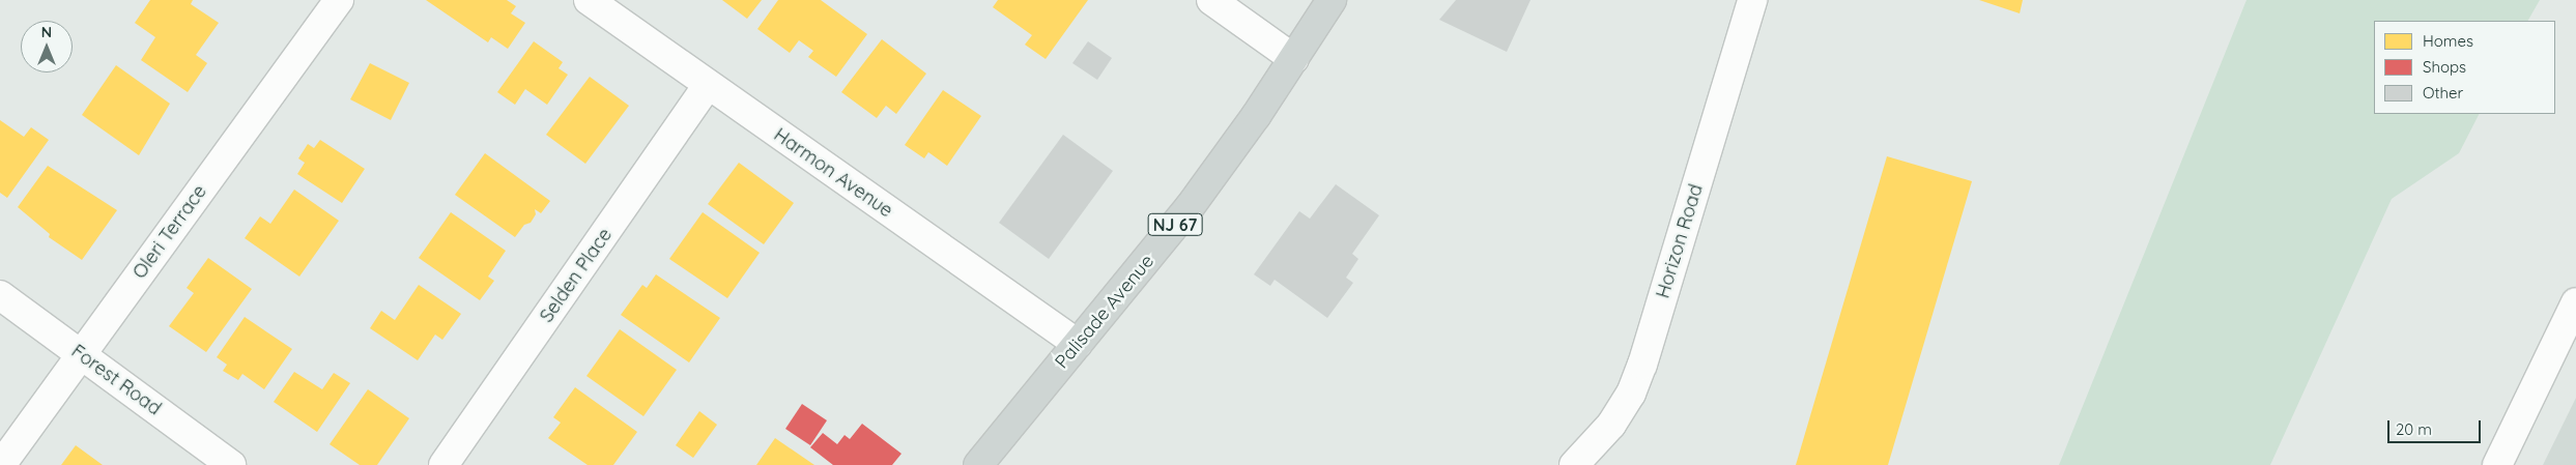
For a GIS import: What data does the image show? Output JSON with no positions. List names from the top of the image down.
{
  "streets": {
    "main road": ["NJ 67", "Palisade Avenue"],
    "street": [
      "Harmon Avenue",
      "Oleri Terrace",
      "Horizon Road",
      "Selden Place",
      "Forest Road"
    ]
  },
  "crossings": [
    ["Harmon Avenue", "Selden Place"],
    ["Harmon Avenue", "Palisade Avenue"],
    ["Oleri Terrace", "Forest Road"]
  ],
  "legend": ["Homes", "Shops", "Other"],
  "scale_bar": "20 m",
  "north": "top"
}
